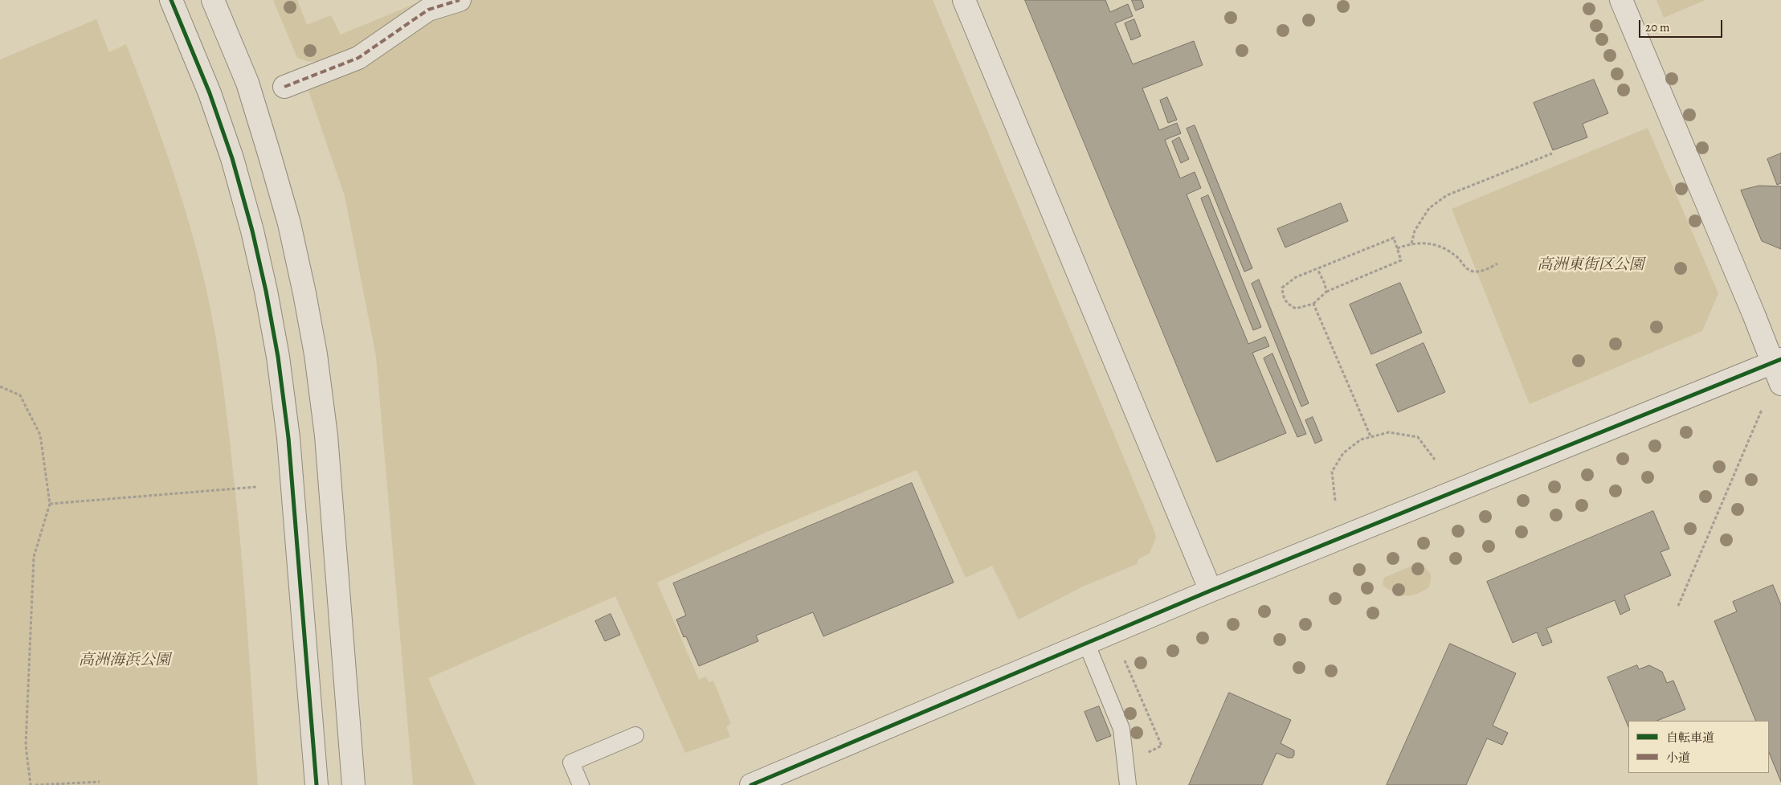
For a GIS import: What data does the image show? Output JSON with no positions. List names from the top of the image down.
{
  "parks": ["高洲東街区公園", "高洲海浜公園"],
  "legend": ["自転車道", "小道"],
  "scale_bar": "20 m"
}
